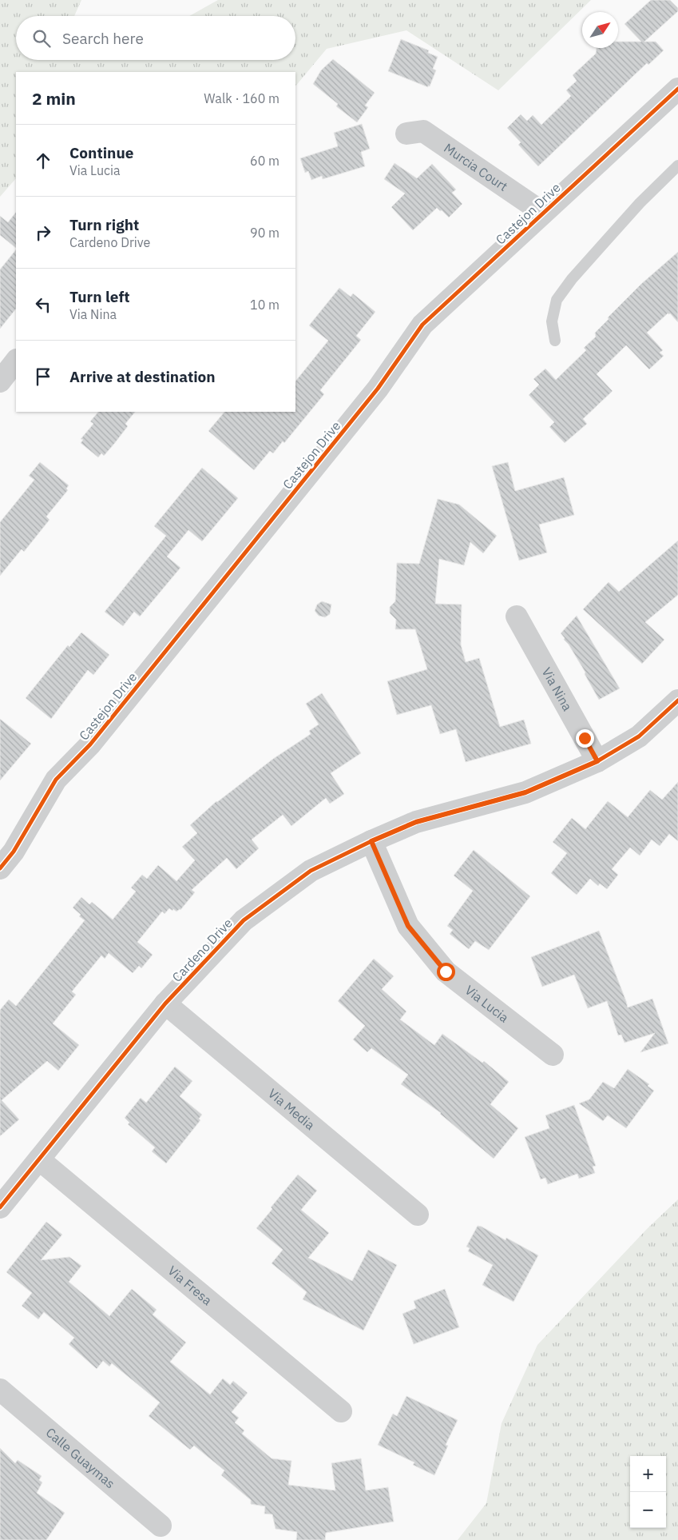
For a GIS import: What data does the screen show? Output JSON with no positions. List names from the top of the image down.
{
  "streets": {
    "street": [
      "Murcia Court",
      "Castejon Drive",
      "Via Nina",
      "Cardeno Drive",
      "Via Lucia",
      "Via Media",
      "Via Fresa",
      "Calle Guaymas"
    ]
  },
  "crossings": [
    ["Murcia Court", "Castejon Drive"],
    ["Via Nina", "Cardeno Drive"],
    ["Cardeno Drive", "Via Lucia"],
    ["Cardeno Drive", "Via Media"],
    ["Cardeno Drive", "Via Fresa"]
  ],
  "north": "top right",
  "page": {
    "search": "Search here",
    "heading": ["2 min", "Walk · 160 m"],
    "list": [
      ["Continue", "Via Lucia", "60 m"],
      ["Turn right", "Cardeno Drive", "90 m"],
      ["Turn left", "Via Nina", "10 m"],
      "Arrive at destination"
    ],
    "map_buttons": ["+", "−"]
  }
}
